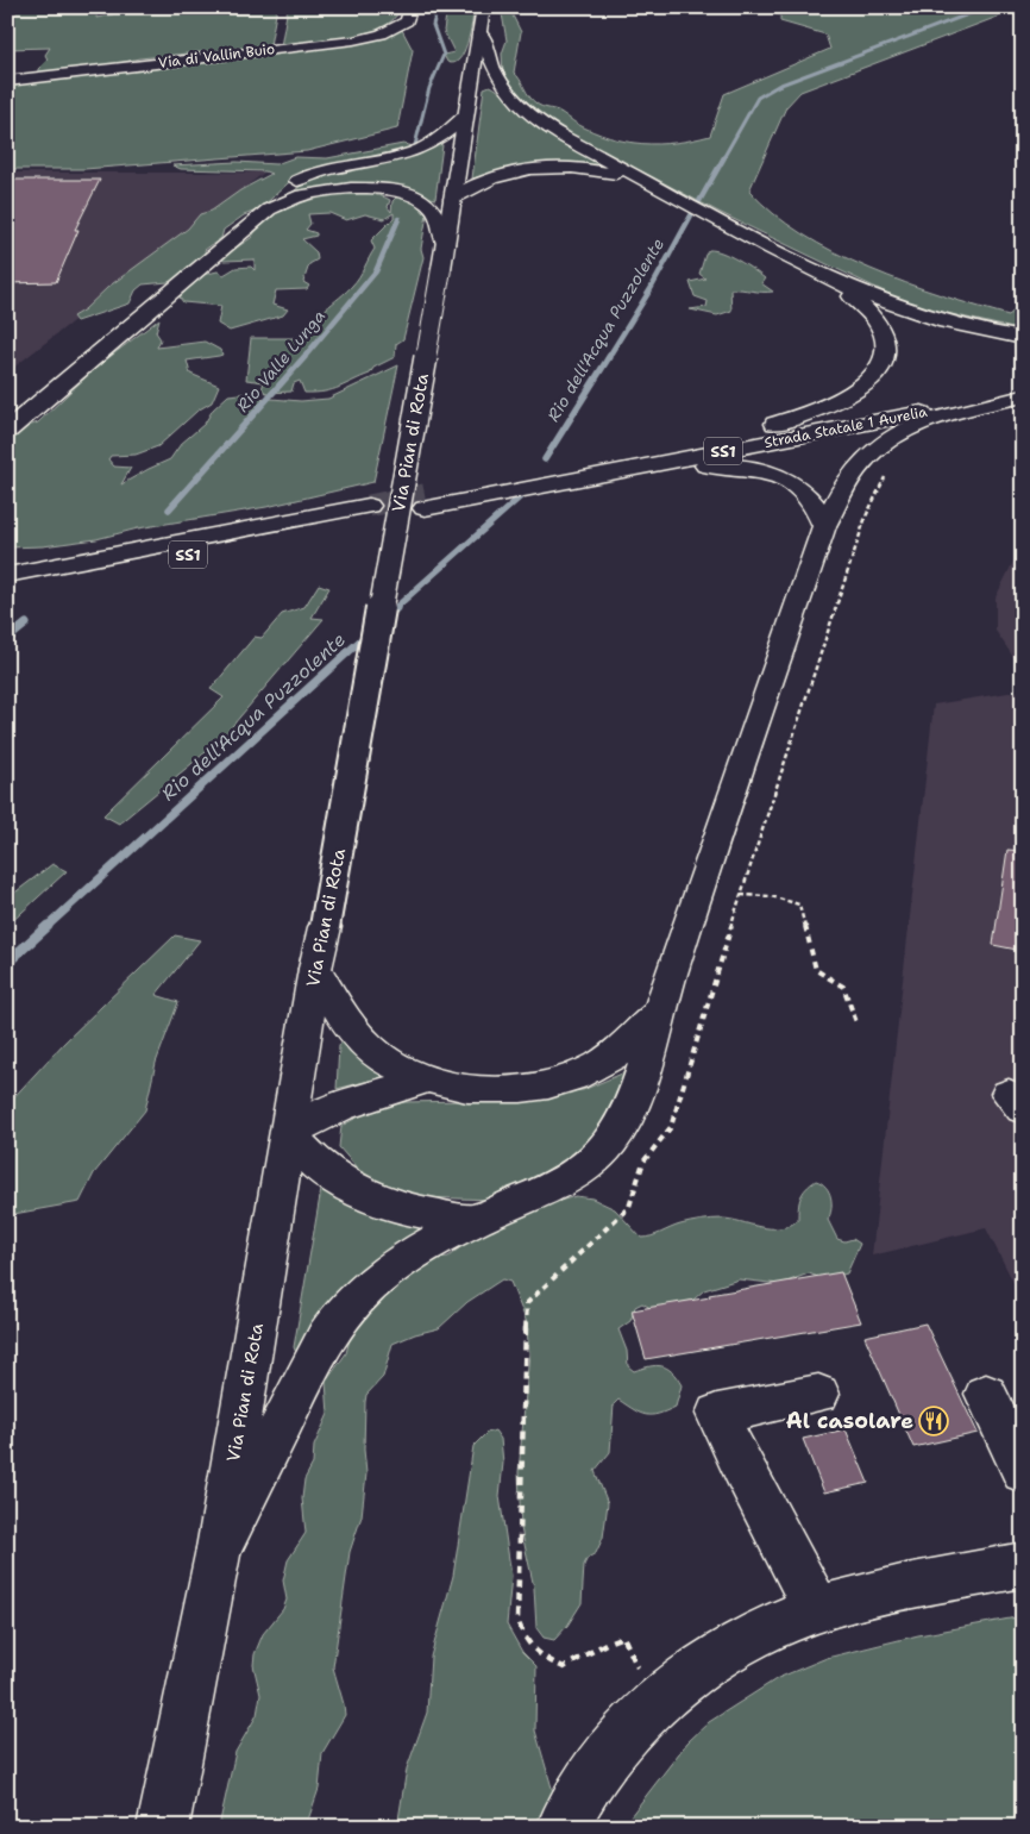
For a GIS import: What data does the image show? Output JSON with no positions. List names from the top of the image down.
{
  "streets": {
    "main road": [
      "Via di Vallin Buio",
      "Strada Statale 1 Aurelia",
      "Via Pian di Rota",
      "SS1"
    ]
  },
  "water": ["Rio dell'Acqua Puzzolente", "Rio Valle Lunga"],
  "places": {
    "restaurant": ["Al casolare"]
  }
}
